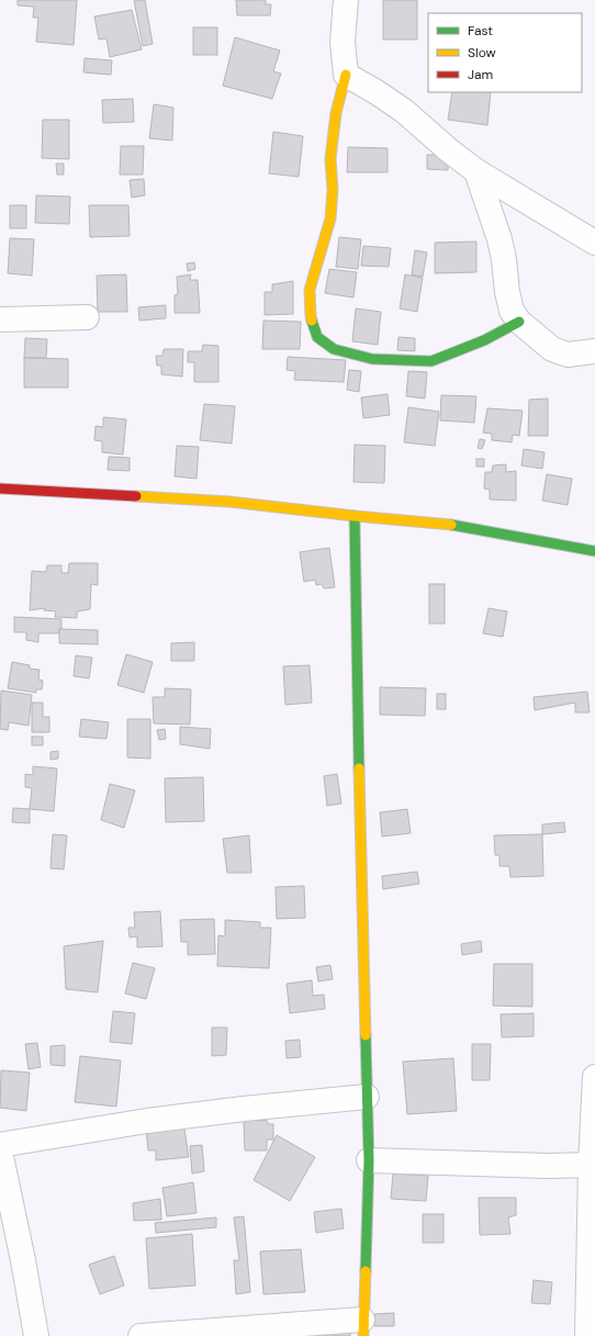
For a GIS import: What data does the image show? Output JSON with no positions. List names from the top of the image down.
{
  "legend": ["Fast", "Slow", "Jam"]
}
